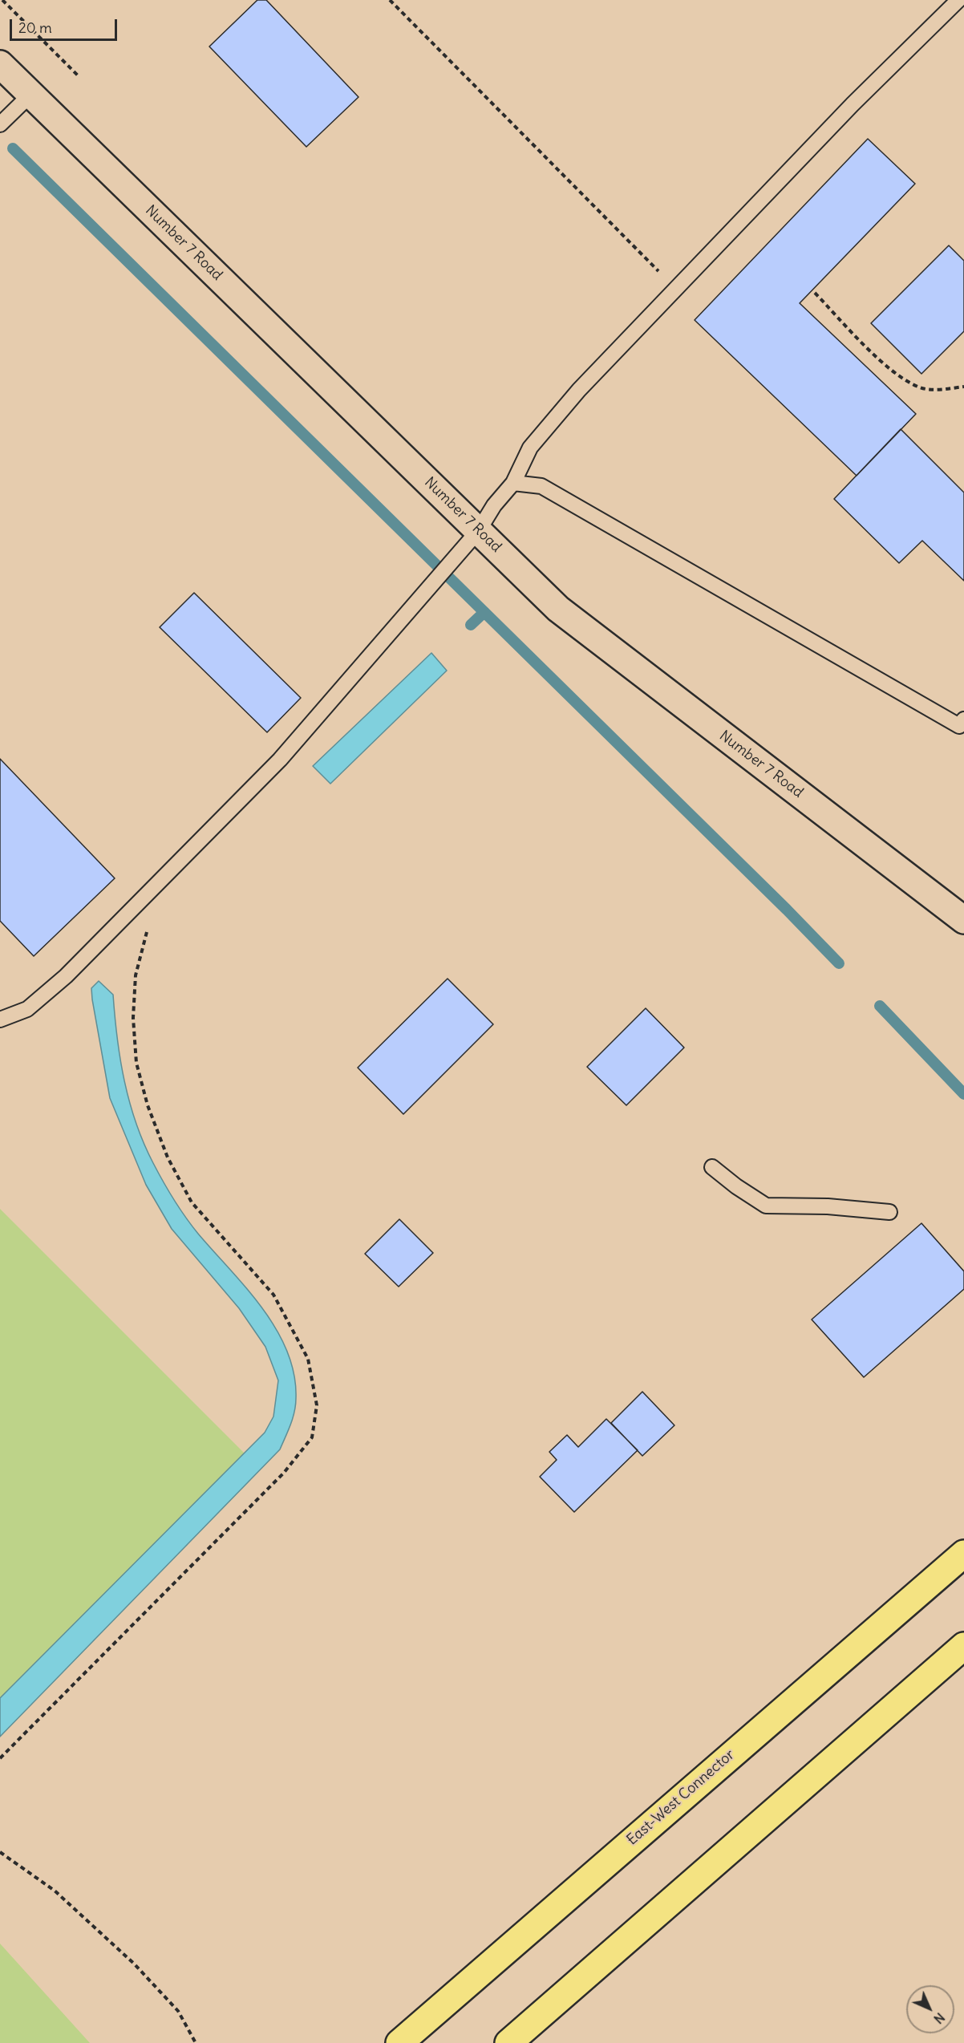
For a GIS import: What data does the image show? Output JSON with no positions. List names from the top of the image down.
{
  "streets": {
    "highway": ["East-West Connector"],
    "street": ["Number 7 Road"]
  },
  "scale_bar": "20 m",
  "north": "bottom right"
}
